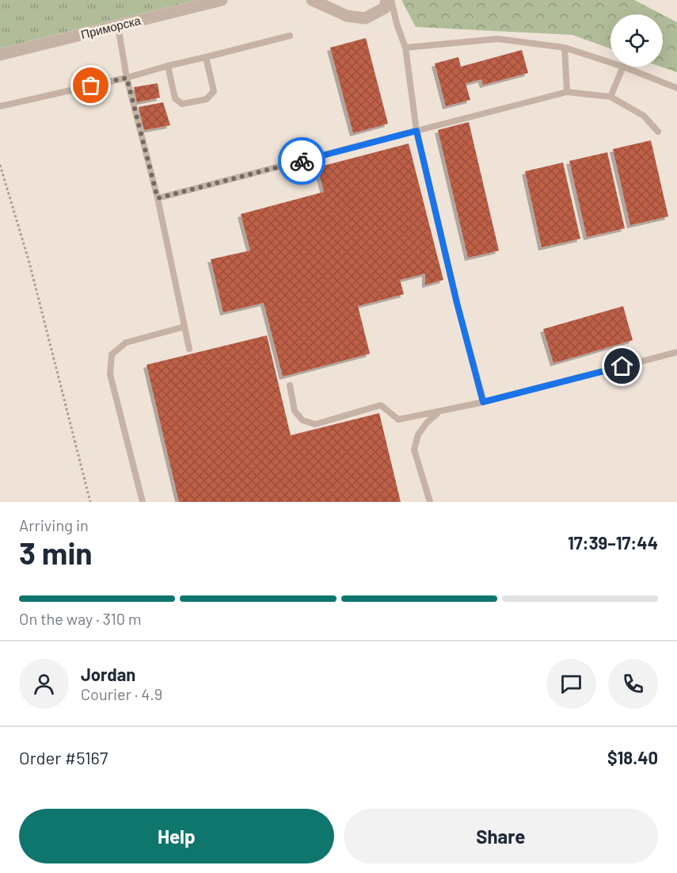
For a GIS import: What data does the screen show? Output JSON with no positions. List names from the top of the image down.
{
  "streets": {
    "street": ["Приморска"]
  },
  "page": {
    "heading": ["3 min", "Arriving in", "17:39–17:44"],
    "panel": [
      "Jordan",
      "Courier · 4.9",
      "Order #5167",
      "$18.40"
    ],
    "bar": "On the way · 310 m",
    "buttons": ["Help", "Share"]
  }
}
